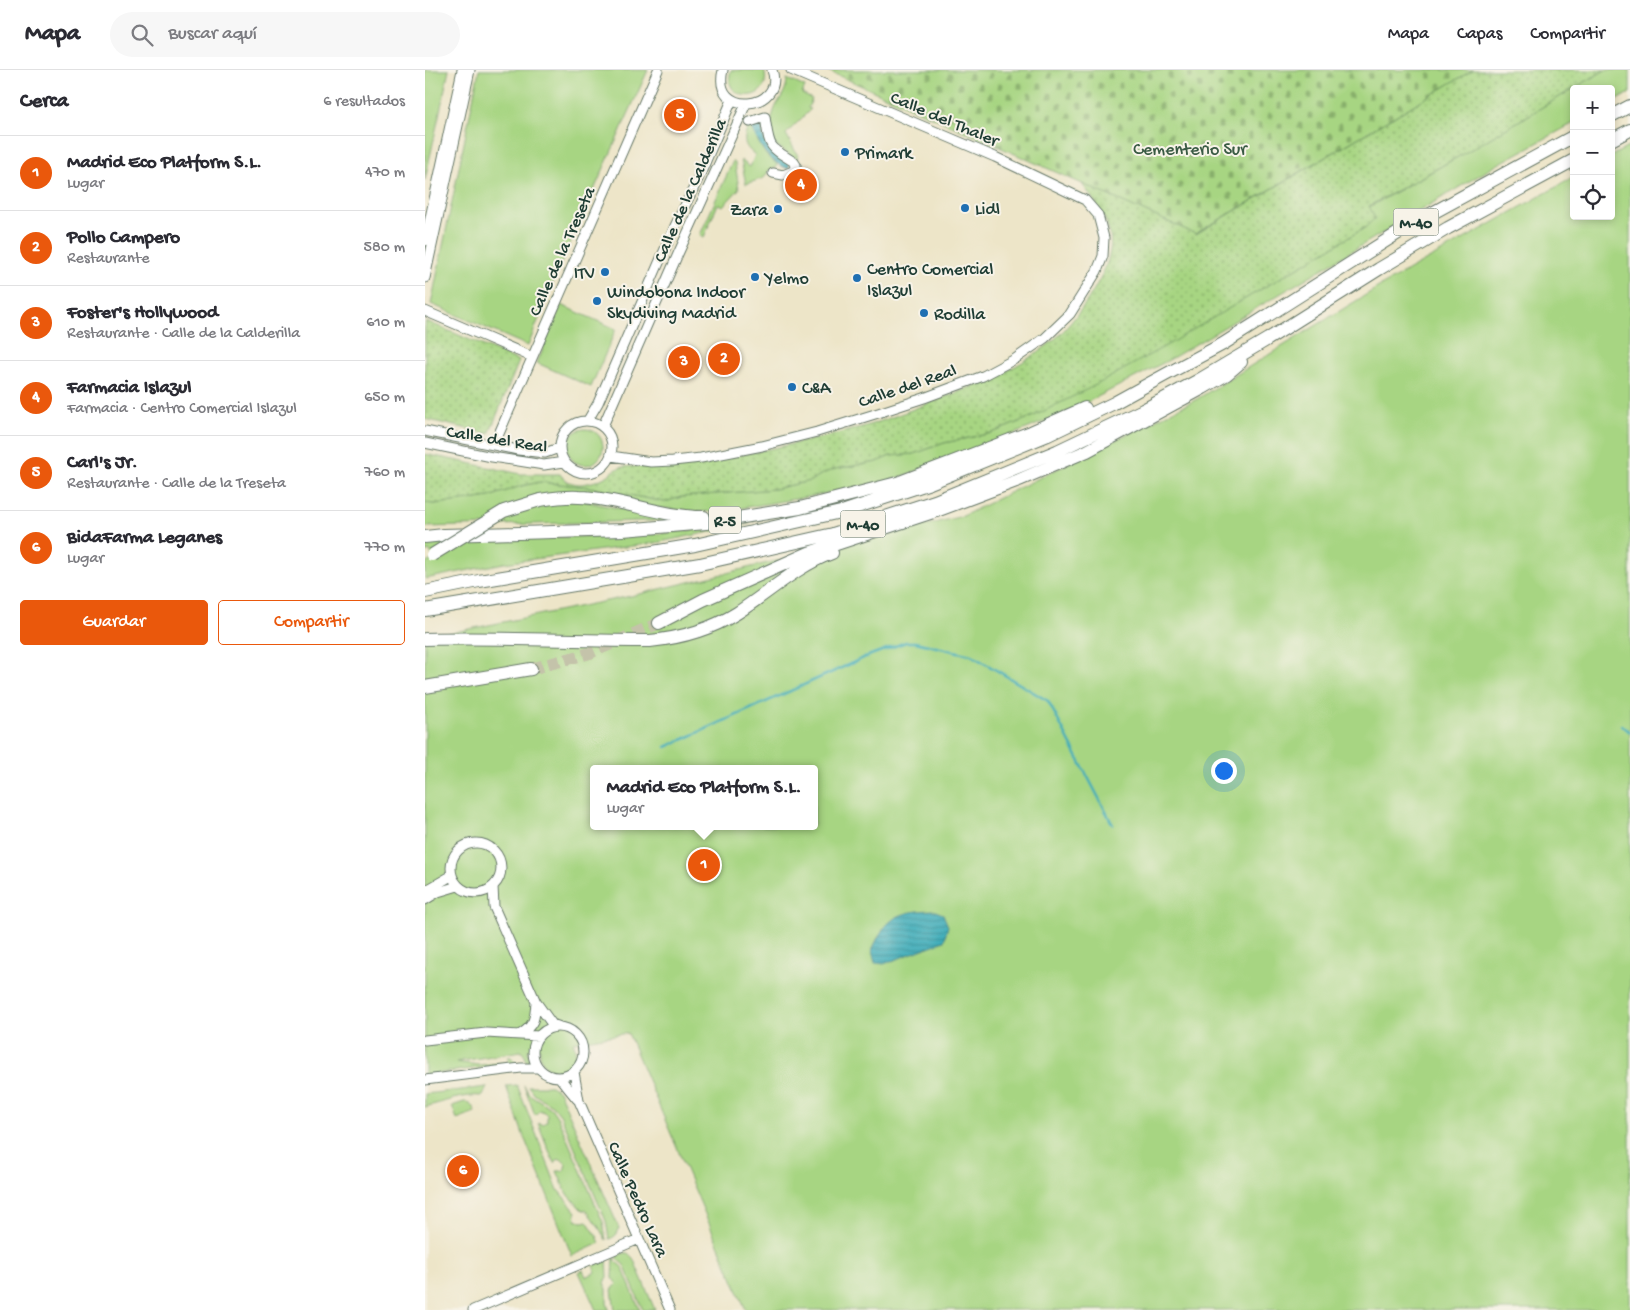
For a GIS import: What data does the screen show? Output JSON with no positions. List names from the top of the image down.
{
  "streets": {
    "highway": ["M-40", "R-5"],
    "street": [
      "Calle del Thaler",
      "Calle de la Calderilla",
      "Calle de la Treseta",
      "Calle del Real",
      "Calle Pedro Lara"
    ]
  },
  "crossings": [
    ["Calle del Thaler", "Calle del Real"],
    ["Calle de la Calderilla", "Calle del Real"],
    ["M-40", "R-5"],
    ["Calle de la Treseta", "Calle del Real"]
  ],
  "parks": ["Cementerio Sur"],
  "places": [
    "Primark",
    "Lidl",
    "Zara",
    "ITV",
    "Yelmo",
    "Centro Comercial Islazul",
    "Windobona Indoor Skydiving Madrid",
    "Rodilla",
    "C&A"
  ],
  "page": {
    "header": "Mapa",
    "search": "Buscar aquí",
    "nav": ["Mapa", "Capas", "Compartir"],
    "heading": ["Cerca", "6 resultados"],
    "map_buttons": ["+", "−"],
    "pins": [
      "5",
      "4",
      "2",
      "3",
      "1",
      "6"
    ],
    "list": [
      {
        "mark": "1",
        "name": "Madrid Eco Platform S.L.",
        "note": "Lugar",
        "value": "470 m"
      },
      {
        "mark": "2",
        "name": "Pollo Campero",
        "note": "Restaurante",
        "value": "580 m"
      },
      {
        "mark": "3",
        "name": "Foster's Hollywood",
        "note": "Restaurante · Calle de la Calderilla",
        "value": "610 m"
      },
      {
        "mark": "4",
        "name": "Farmacia Islazul",
        "note": "Farmacia · Centro Comercial Islazul",
        "value": "650 m"
      },
      {
        "mark": "5",
        "name": "Carl's Jr.",
        "note": "Restaurante · Calle de la Treseta",
        "value": "760 m"
      },
      {
        "mark": "6",
        "name": "BidaFarma Leganes",
        "note": "Lugar",
        "value": "770 m"
      }
    ],
    "buttons": ["Guardar", "Compartir"],
    "popup": ["Madrid Eco Platform S.L.", "Lugar"]
  }
}
